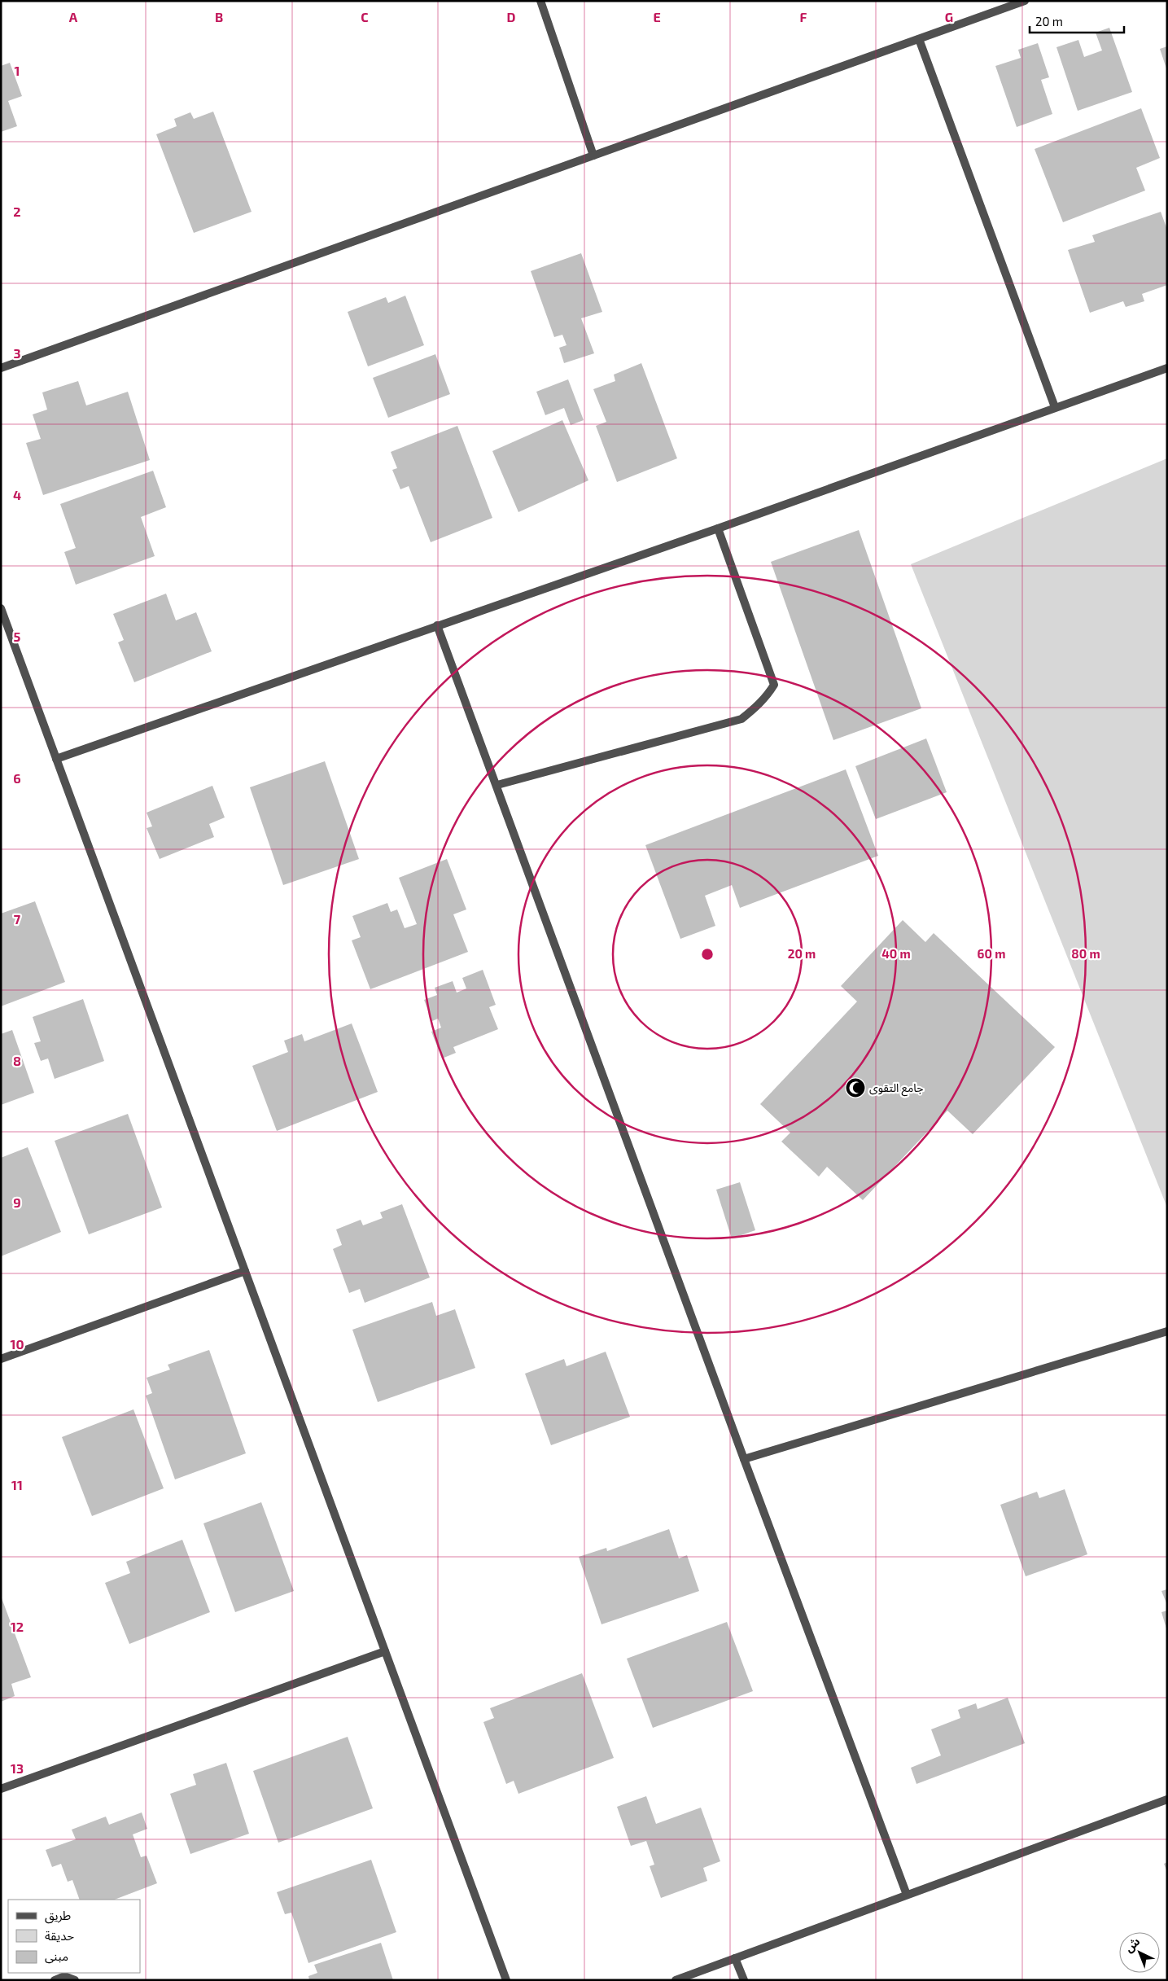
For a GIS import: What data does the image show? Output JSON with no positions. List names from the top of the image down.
{
  "places": {
    "mosque": ["جامع التقوى"]
  },
  "legend": ["طريق", "حديقة", "مبنى"],
  "scale_bar": "20 m",
  "north": "top left",
  "grid": {
    "columns": [
      "A",
      "B",
      "C",
      "D",
      "E",
      "F",
      "G"
    ],
    "rows": [
      "1",
      "2",
      "3",
      "4",
      "5",
      "6",
      "7",
      "8",
      "9",
      "10",
      "11",
      "12",
      "13"
    ]
  },
  "rings": [
    "20 m",
    "40 m",
    "60 m",
    "80 m"
  ]
}
